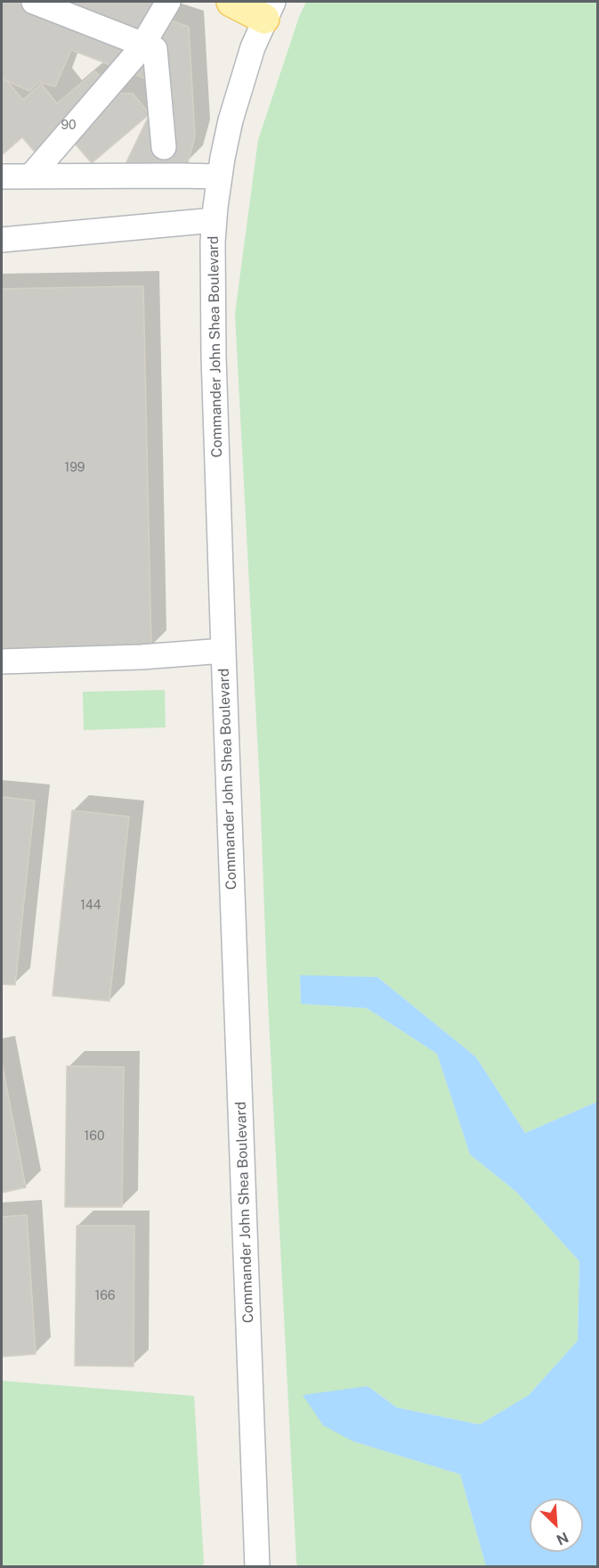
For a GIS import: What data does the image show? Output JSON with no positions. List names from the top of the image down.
{
  "streets": {
    "street": ["Commander John Shea Boulevard"]
  },
  "house_numbers": [
    "90",
    "199",
    "144",
    "160",
    "166"
  ],
  "north": "bottom right"
}
